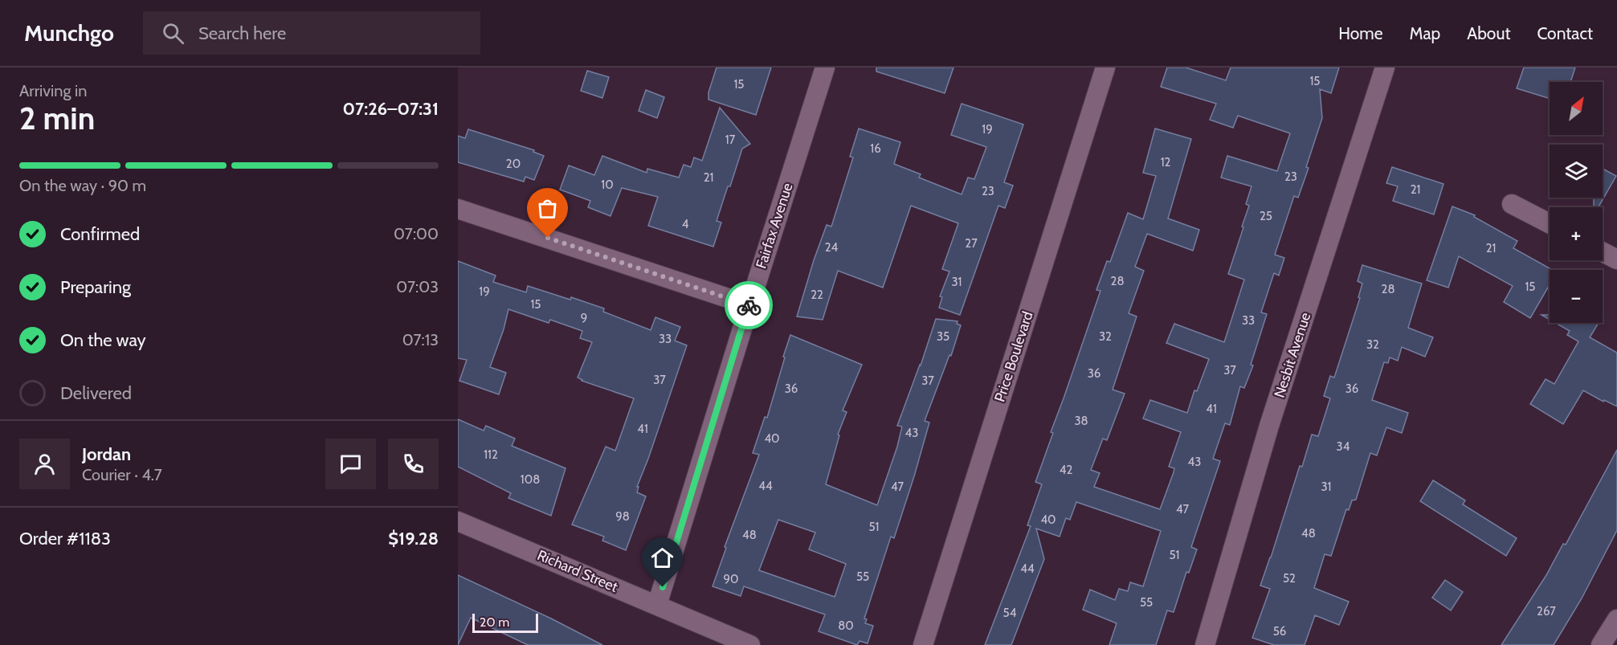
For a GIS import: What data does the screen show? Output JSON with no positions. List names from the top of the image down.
{
  "streets": {
    "street": [
      "Fairfax Avenue",
      "Nesbit Avenue",
      "Price Boulevard",
      "Richard Street"
    ]
  },
  "crossings": [
    ["Fairfax Avenue", "Richard Street"]
  ],
  "house_numbers": [
    "15",
    "15",
    "19",
    "17",
    "16",
    "12",
    "20",
    "23",
    "21",
    "10",
    "21",
    "23",
    "25",
    "4",
    "27",
    "24",
    "21",
    "28",
    "31",
    "15",
    "28",
    "19",
    "22",
    "15",
    "9",
    "33",
    "35",
    "32",
    "33",
    "32",
    "37",
    "36",
    "37",
    "37",
    "36",
    "36",
    "41",
    "38",
    "41",
    "43",
    "40",
    "34",
    "112",
    "43",
    "42",
    "108",
    "44",
    "47",
    "31",
    "47",
    "98",
    "40",
    "51",
    "48",
    "48",
    "51",
    "44",
    "55",
    "52",
    "90",
    "55",
    "267",
    "54",
    "80",
    "56"
  ],
  "scale_bar": "20 m",
  "north": "top right",
  "page": {
    "header": "Munchgo",
    "search": "Search here",
    "nav": [
      "Home",
      "Map",
      "About",
      "Contact"
    ],
    "heading": ["2 min", "Arriving in", "07:26–07:31"],
    "panel": [
      "Jordan",
      "Courier · 4.7",
      "Order #1183",
      "$19.28"
    ],
    "map_buttons": ["+", "−"],
    "bar": "On the way · 90 m",
    "list": [
      ["Confirmed", "07:00"],
      ["Preparing", "07:03"],
      ["On the way", "07:13"],
      "Delivered"
    ],
    "scale": "20 m"
  }
}
